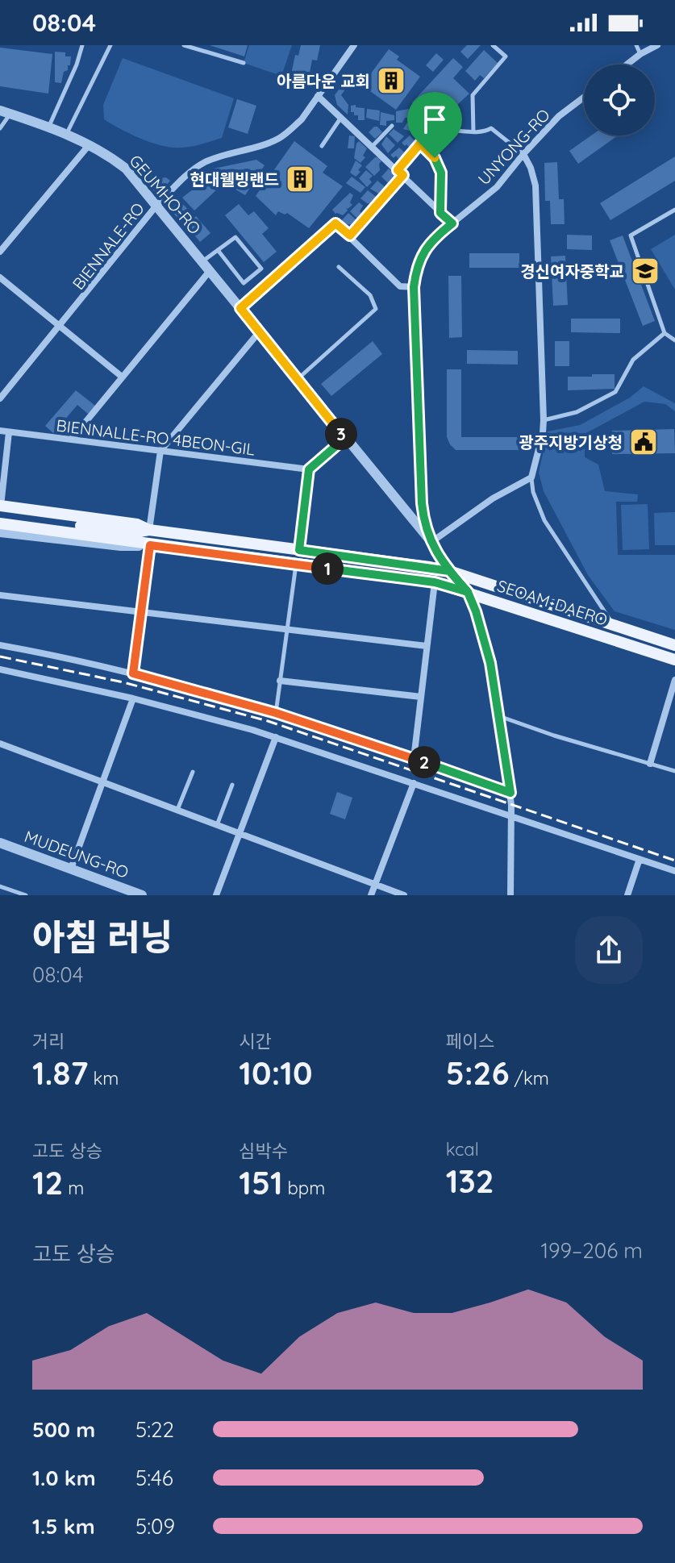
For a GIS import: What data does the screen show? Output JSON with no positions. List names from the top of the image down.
{
  "streets": {
    "main road": ["SEOAM-DAERO"],
    "street": [
      "UNYONG-RO",
      "GEUMHO-RO",
      "BIENNALE-RO",
      "BIENNALLE-RO 4BEON-GIL",
      "MUDEUNG-RO"
    ]
  },
  "crossings": [
    ["UNYONG-RO", "GEUMHO-RO"],
    ["GEUMHO-RO", "BIENNALE-RO"],
    ["GEUMHO-RO", "SEOAM-DAERO"]
  ],
  "places": {
    "building": ["아름다운 교회", "현대웰빙랜드"],
    "school or university": ["경신여자중학교"],
    "public building": ["광주지방기상청"]
  },
  "page": {
    "status": "08:04",
    "pins": ["3", "1", "2"],
    "heading": ["아침 러닝", "08:04"],
    "stats": [
      ["거리", "1.87 km"],
      ["시간", "10:10"],
      ["페이스", "5:26 /km"],
      ["고도 상승", "12 m"],
      ["심박수", "151 bpm"],
      ["kcal", "132"]
    ],
    "chart": ["고도 상승", "199–206 m"],
    "list": [
      {
        "name": "500 m",
        "note": "5:22"
      },
      {
        "name": "1.0 km",
        "note": "5:46"
      },
      {
        "name": "1.5 km",
        "note": "5:09"
      }
    ]
  }
}
